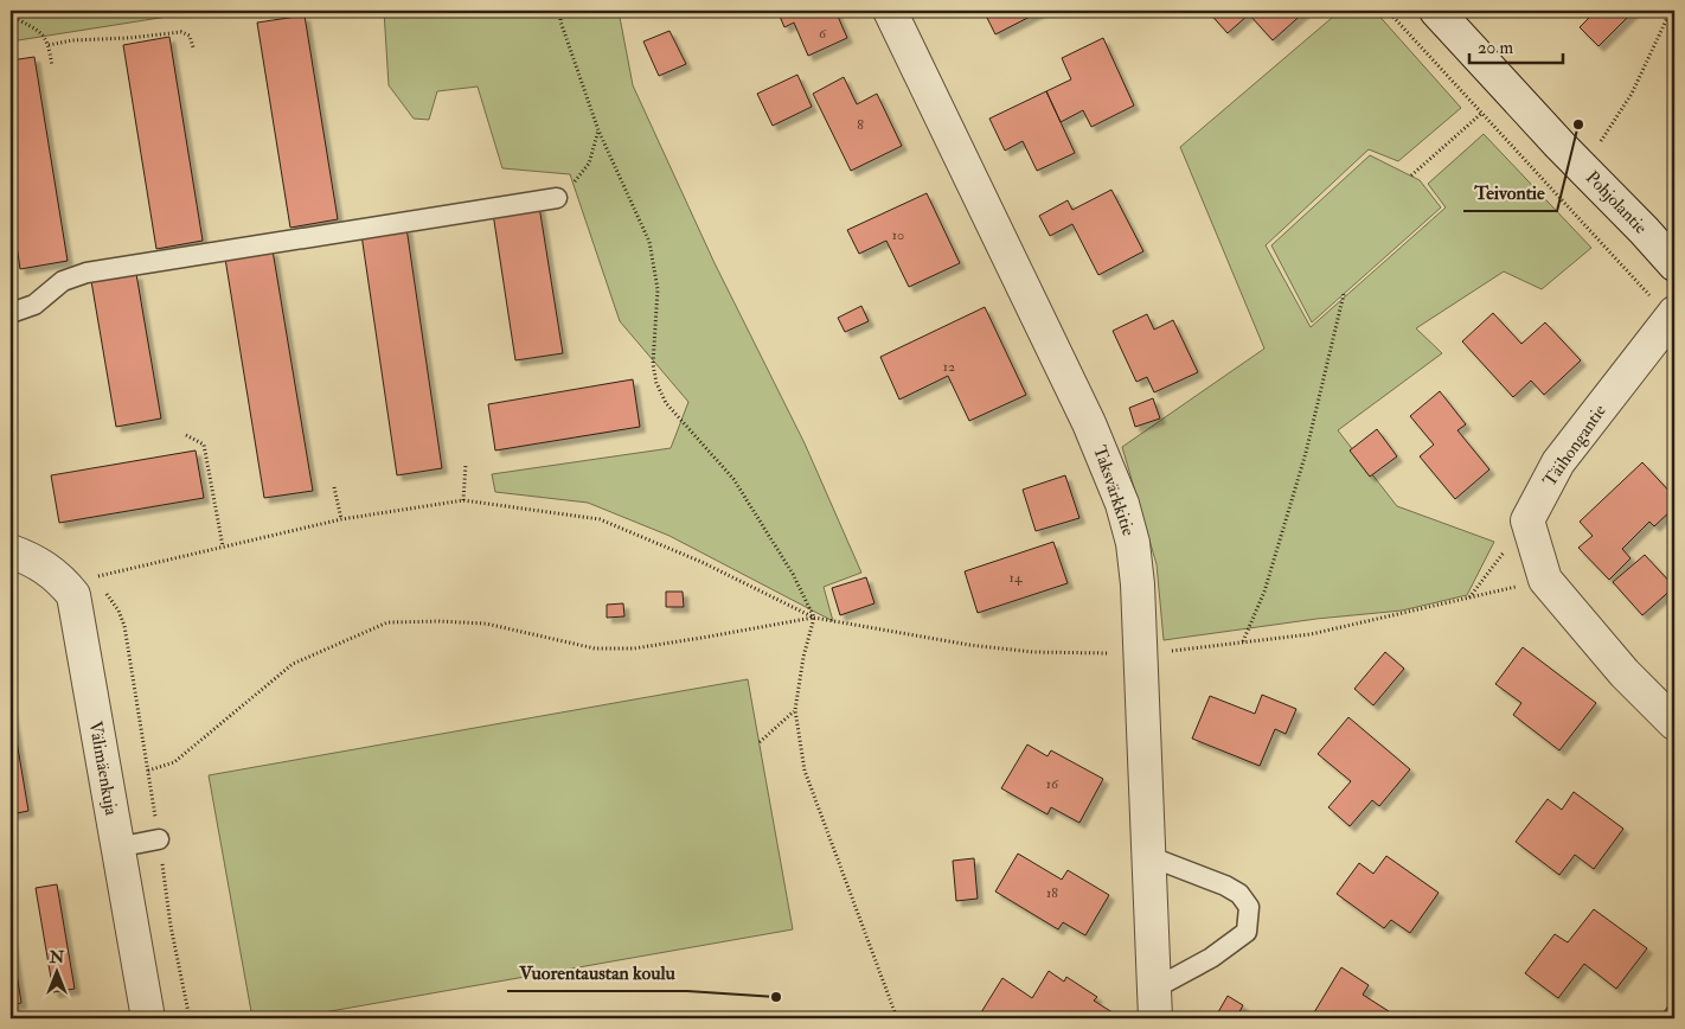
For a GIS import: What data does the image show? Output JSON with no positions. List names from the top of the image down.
{
  "streets": {
    "street": [
      "Pohjolantie",
      "Täihongantie",
      "Taksvärkkitie",
      "Välimäenkuja"
    ]
  },
  "places": ["Teivontie", "Vuorentaustan koulu"],
  "house_numbers": [
    "6",
    "8",
    "10",
    "12",
    "14",
    "16",
    "18"
  ],
  "scale_bar": "20 m",
  "north": "top"
}
